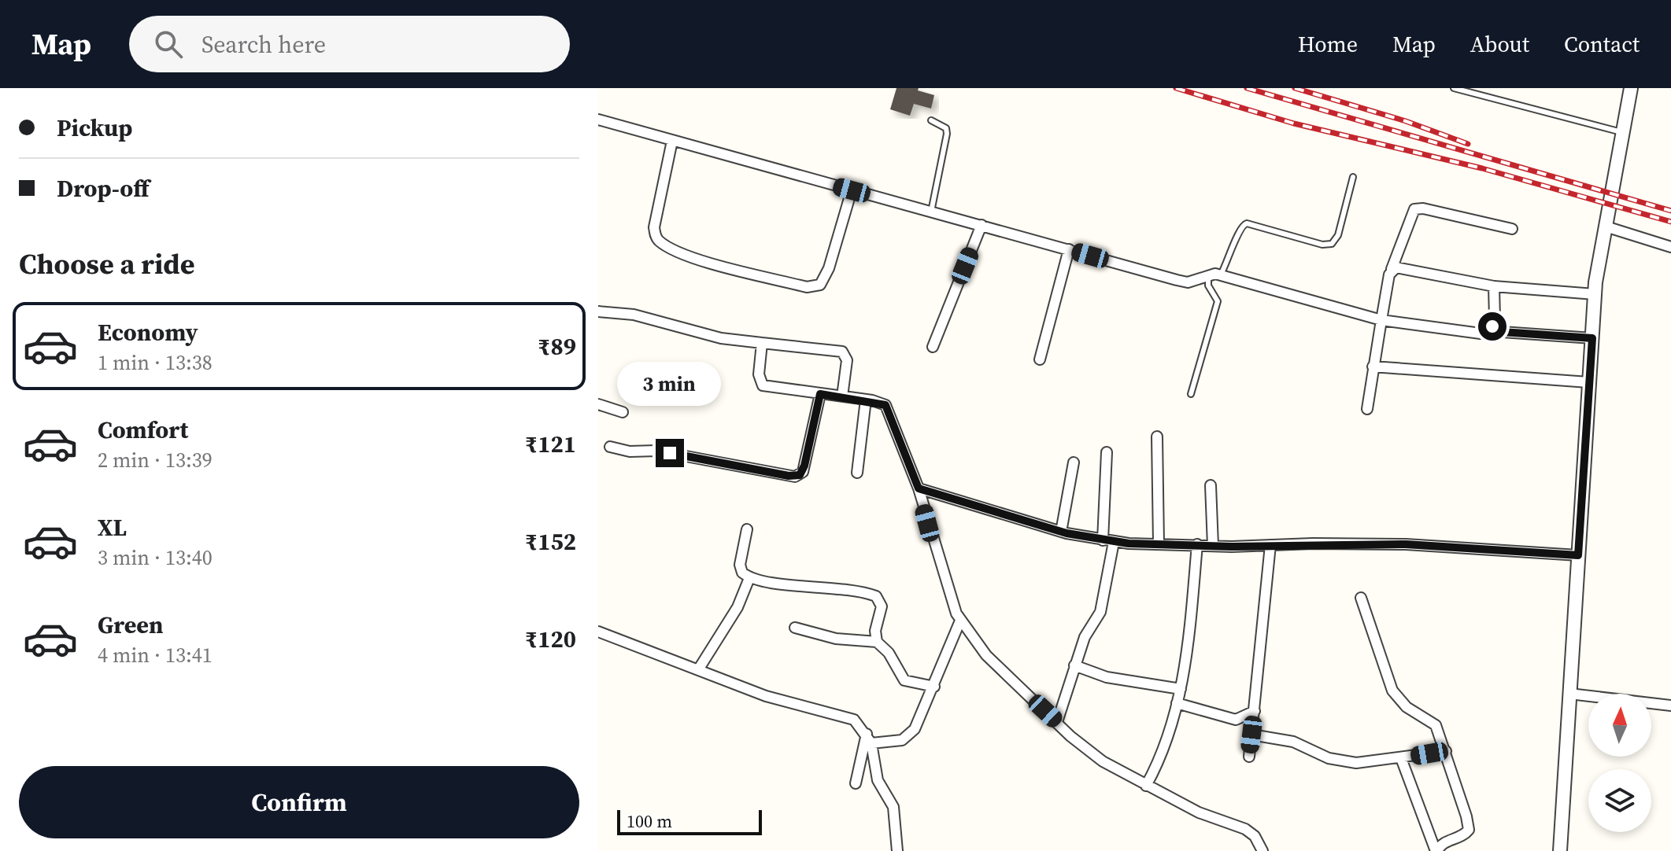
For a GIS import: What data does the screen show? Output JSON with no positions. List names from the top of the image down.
{
  "scale_bar": "100 m",
  "north": "top",
  "page": {
    "header": "Map",
    "search": "Search here",
    "nav": [
      "Home",
      "Map",
      "About",
      "Contact"
    ],
    "banner": ["Pickup", "Drop-off"],
    "heading": "Choose a ride",
    "list": [
      {
        "name": "Economy",
        "note": "1 min · 13:38",
        "value": "₹89"
      },
      {
        "name": "Comfort",
        "note": "2 min · 13:39",
        "value": "₹121"
      },
      {
        "name": "XL",
        "note": "3 min · 13:40",
        "value": "₹152"
      },
      {
        "name": "Green",
        "note": "4 min · 13:41",
        "value": "₹120"
      }
    ],
    "bubble": "3 min",
    "buttons": "Confirm",
    "scale": "100 m"
  }
}
